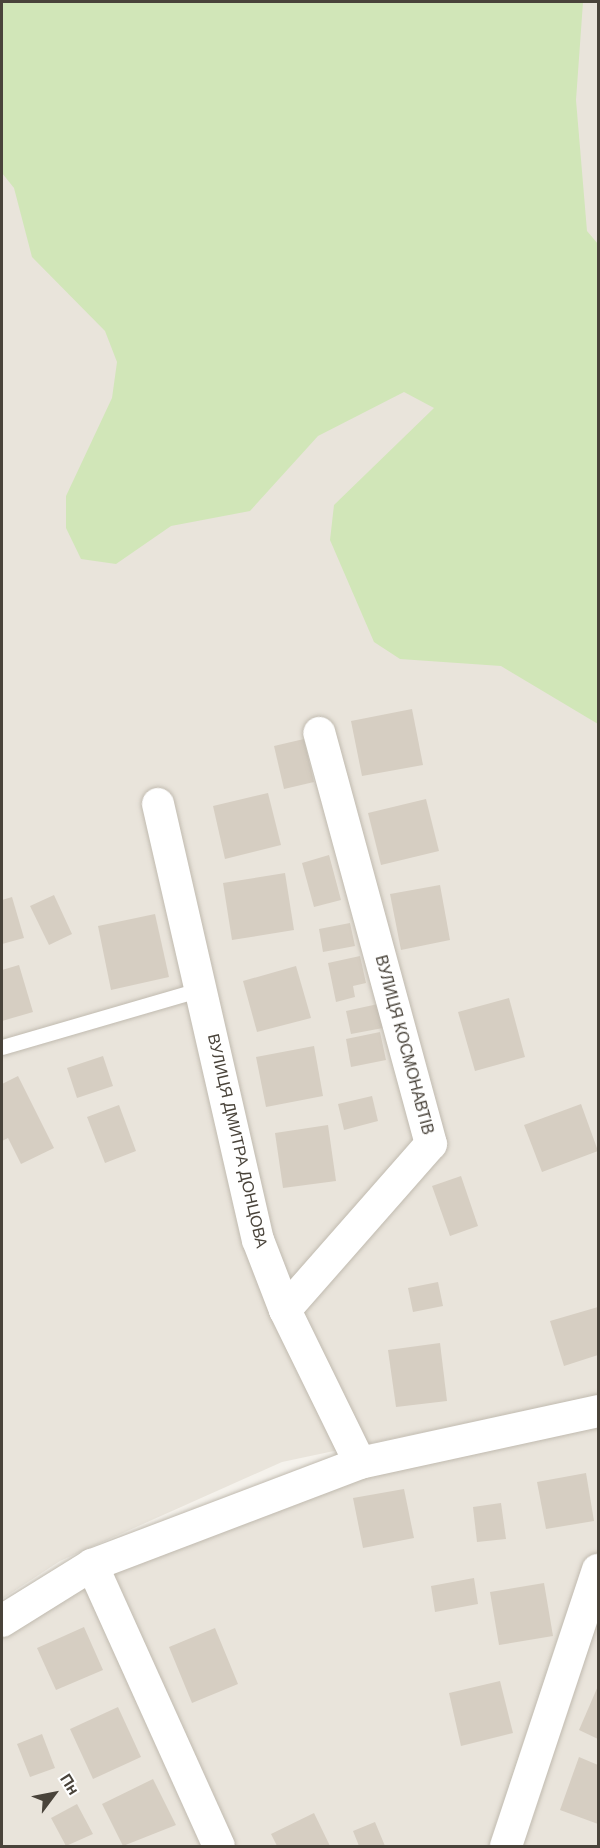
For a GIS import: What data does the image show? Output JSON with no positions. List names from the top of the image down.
{
  "streets": {
    "street": ["ВУЛИЦЯ КОСМОНАВТІВ", "ВУЛИЦЯ ДМИТРА ДОНЦОВА"]
  },
  "crossings": [
    ["ВУЛИЦЯ КОСМОНАВТІВ", "ВУЛИЦЯ ДМИТРА ДОНЦОВА"]
  ],
  "north": "top right"
}
